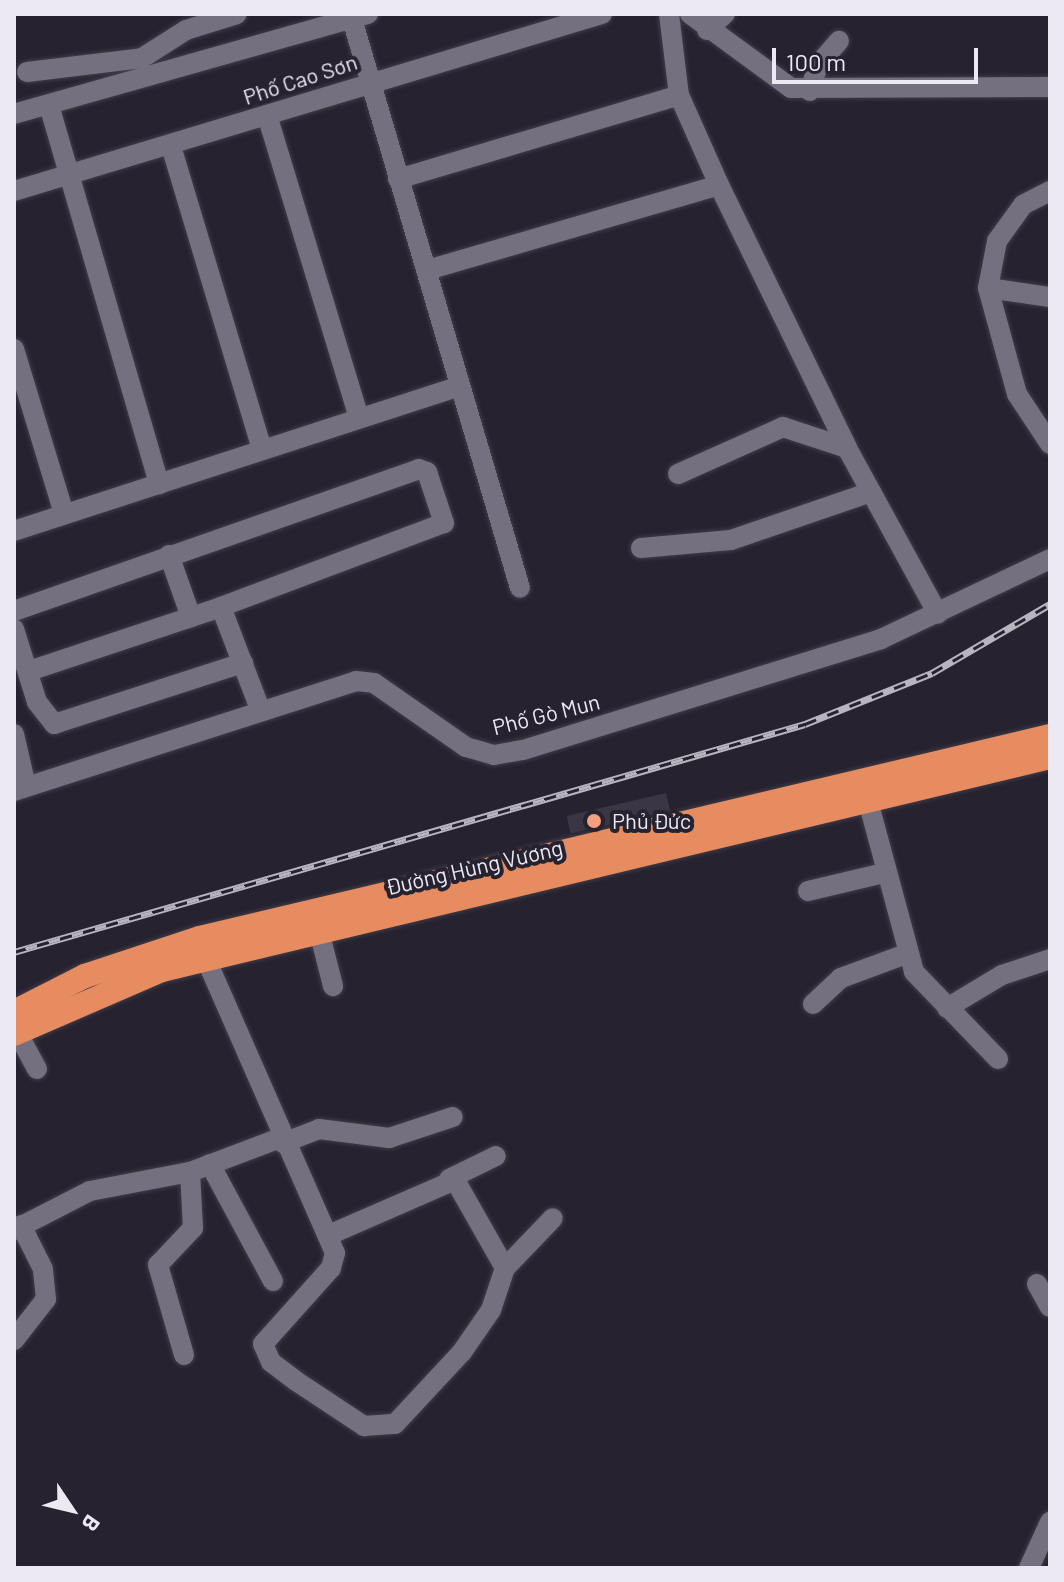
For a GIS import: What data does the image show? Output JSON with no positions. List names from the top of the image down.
{
  "streets": {
    "highway": ["Đường Hùng Vương"],
    "street": ["Phố Cao Sơn", "Phố Gò Mun"]
  },
  "places": ["Phủ Đức"],
  "scale_bar": "100 m",
  "north": "bottom right"
}
